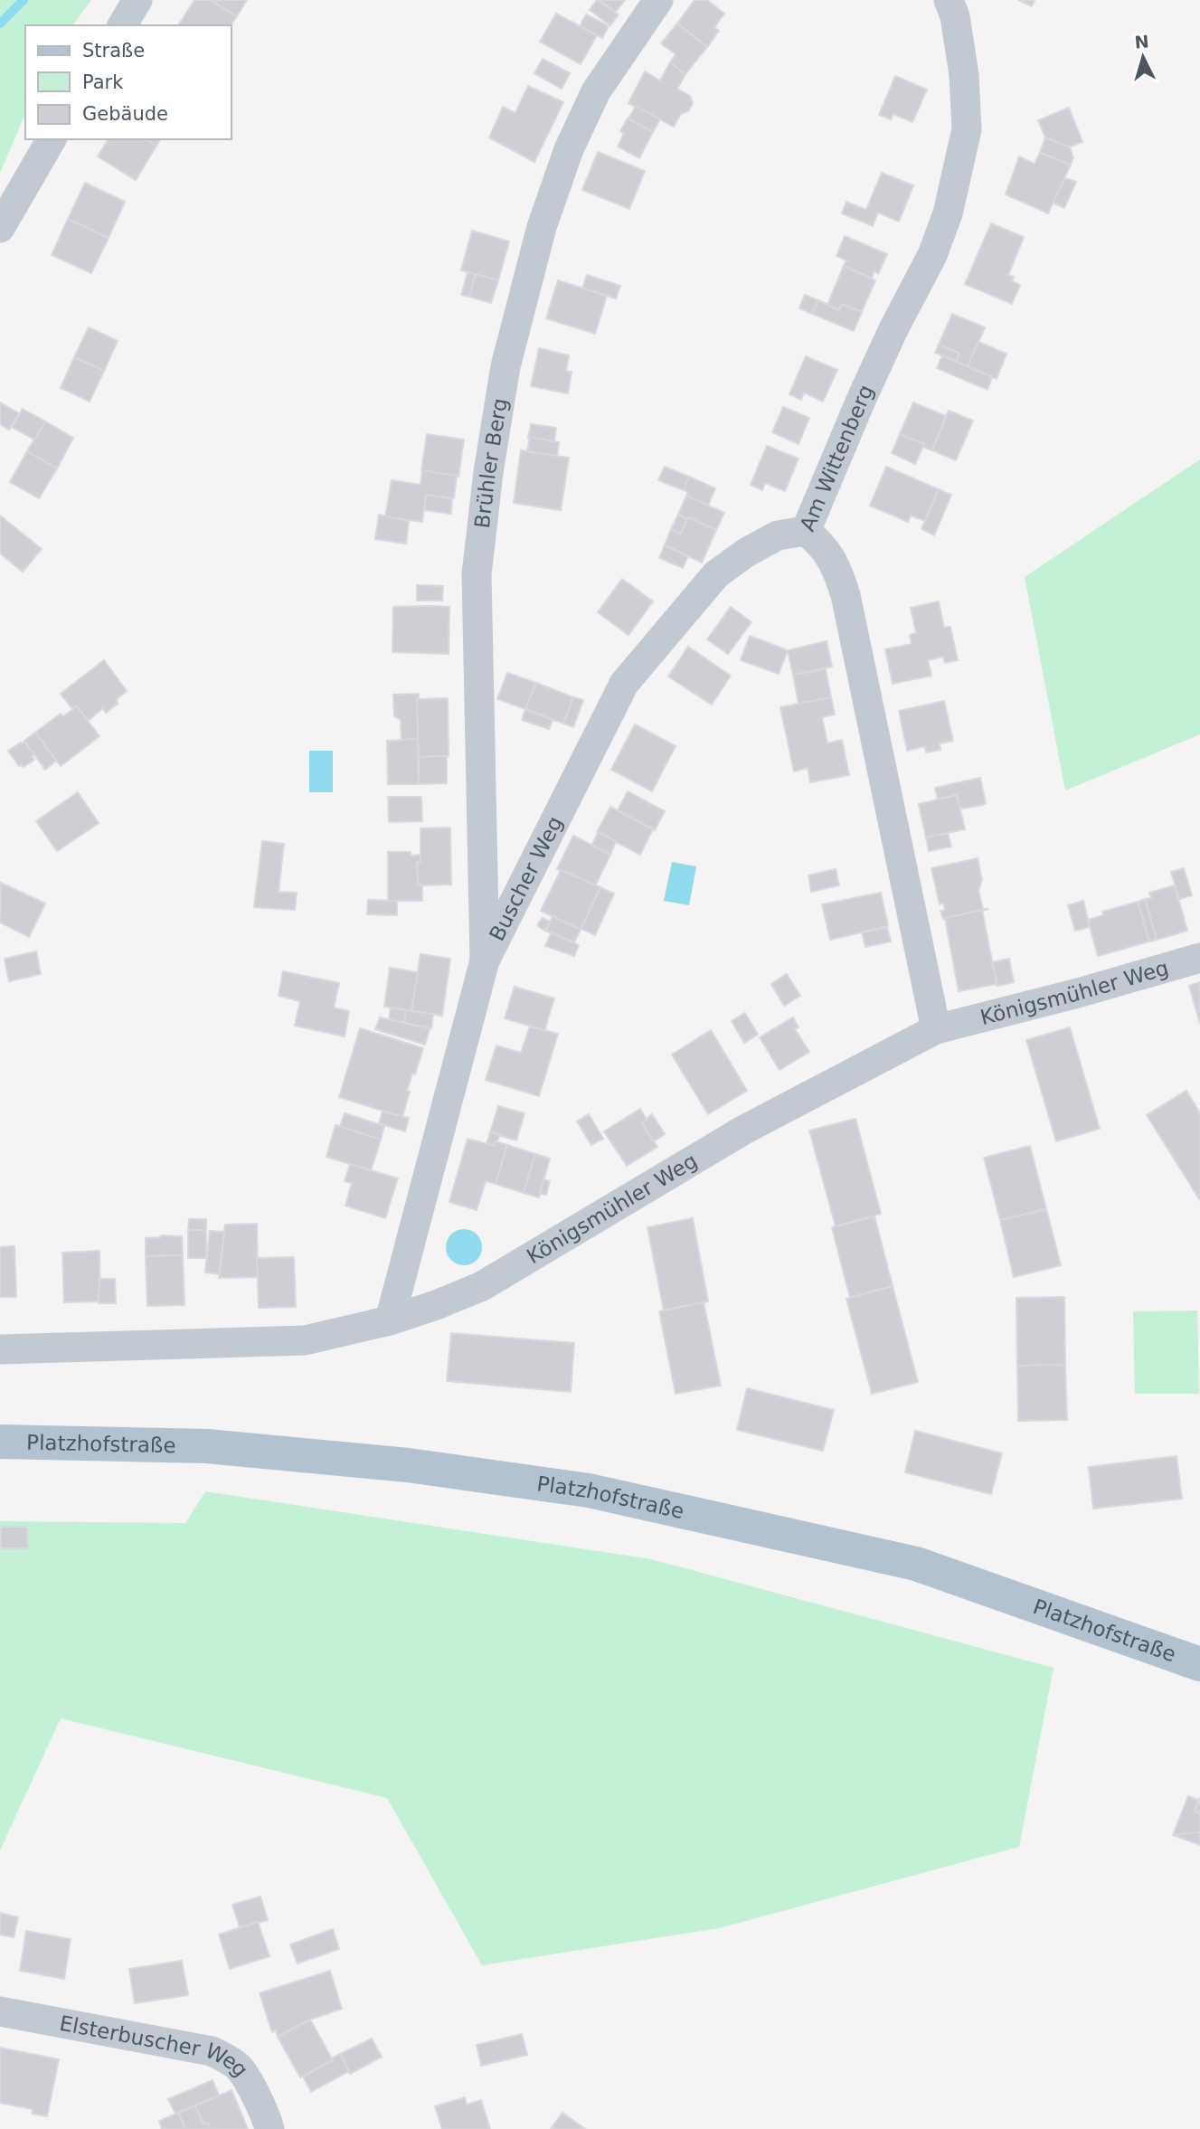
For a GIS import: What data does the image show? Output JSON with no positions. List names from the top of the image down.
{
  "streets": {
    "main road": ["Platzhofstraße"],
    "street": [
      "Am Wittenberg",
      "Brühler Berg",
      "Buscher Weg",
      "Königsmühler Weg",
      "Elsterbuscher Weg"
    ]
  },
  "crossings": [
    ["Am Wittenberg", "Buscher Weg"],
    ["Am Wittenberg", "Königsmühler Weg"],
    ["Brühler Berg", "Buscher Weg"],
    ["Buscher Weg", "Königsmühler Weg"]
  ],
  "legend": ["Straße", "Park", "Gebäude"],
  "north": "top"
}
